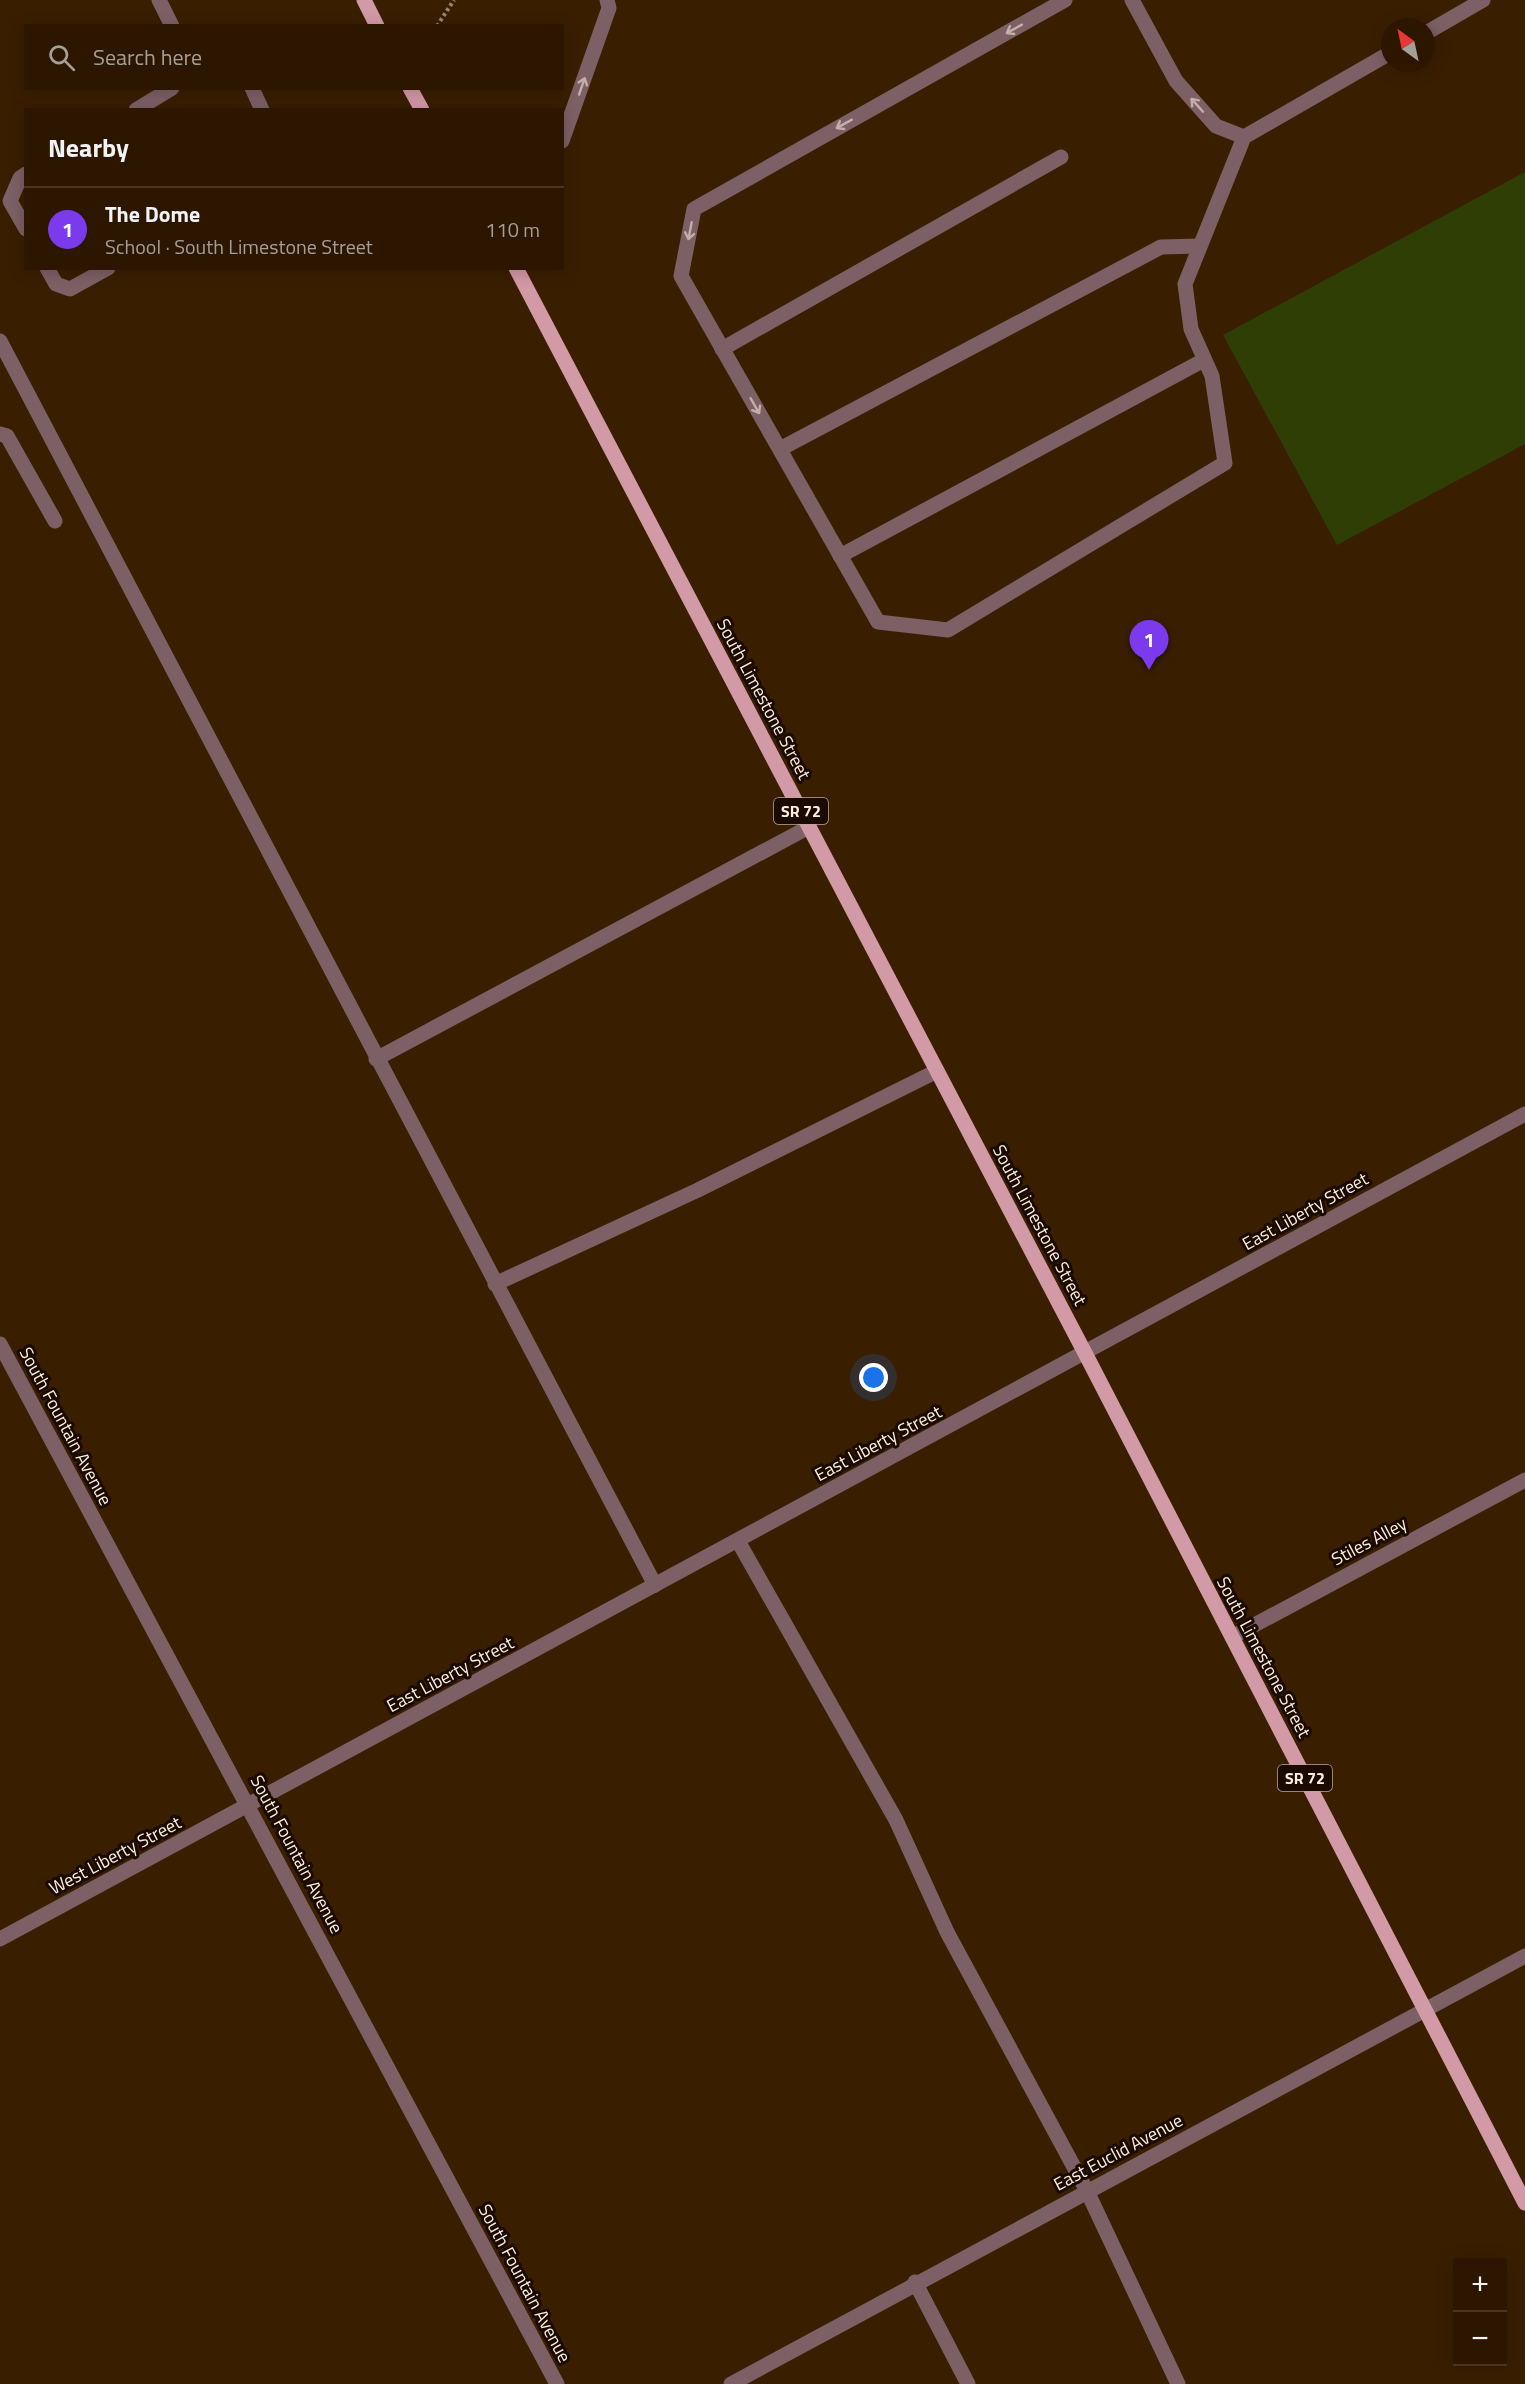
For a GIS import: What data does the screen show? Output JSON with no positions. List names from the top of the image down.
{
  "streets": {
    "main road": ["South Limestone Street", "SR 72"],
    "street": [
      "East Liberty Street",
      "South Fountain Avenue",
      "Stiles Alley",
      "West Liberty Street",
      "East Euclid Avenue"
    ]
  },
  "crossings": [
    ["South Limestone Street", "East Liberty Street"],
    ["South Limestone Street", "Stiles Alley"],
    ["South Limestone Street", "East Euclid Avenue"],
    ["East Liberty Street", "South Fountain Avenue"],
    ["East Liberty Street", "West Liberty Street"],
    ["South Fountain Avenue", "West Liberty Street"]
  ],
  "north": "top left",
  "page": {
    "search": "Search here",
    "heading": "Nearby",
    "list": [
      {
        "mark": "1",
        "name": "The Dome",
        "note": "School · South Limestone Street",
        "value": "110 m"
      }
    ],
    "pins": "1",
    "map_buttons": ["+", "−"]
  }
}
